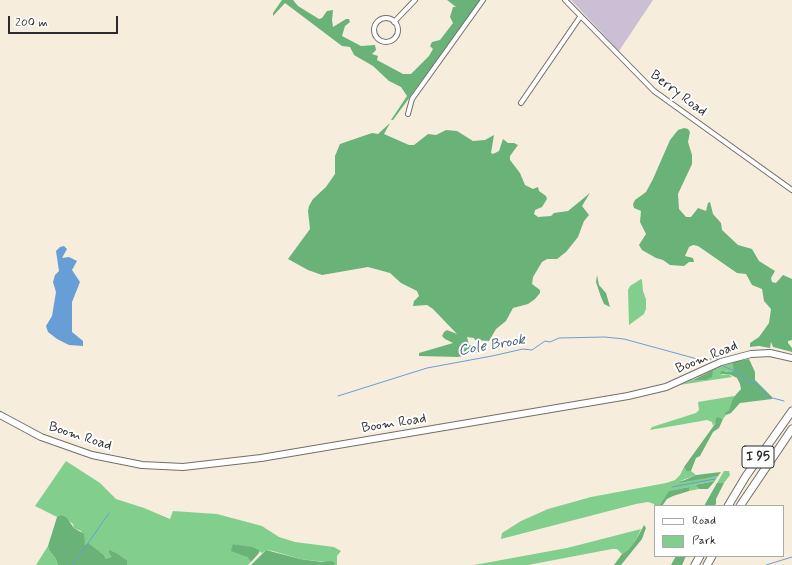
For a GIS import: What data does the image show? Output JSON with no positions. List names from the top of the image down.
{
  "streets": {
    "highway": ["I 95"],
    "street": ["Berry Road", "Boom Road"]
  },
  "water": ["Cole Brook"],
  "legend": ["Road", "Park"],
  "scale_bar": "200 m"
}
